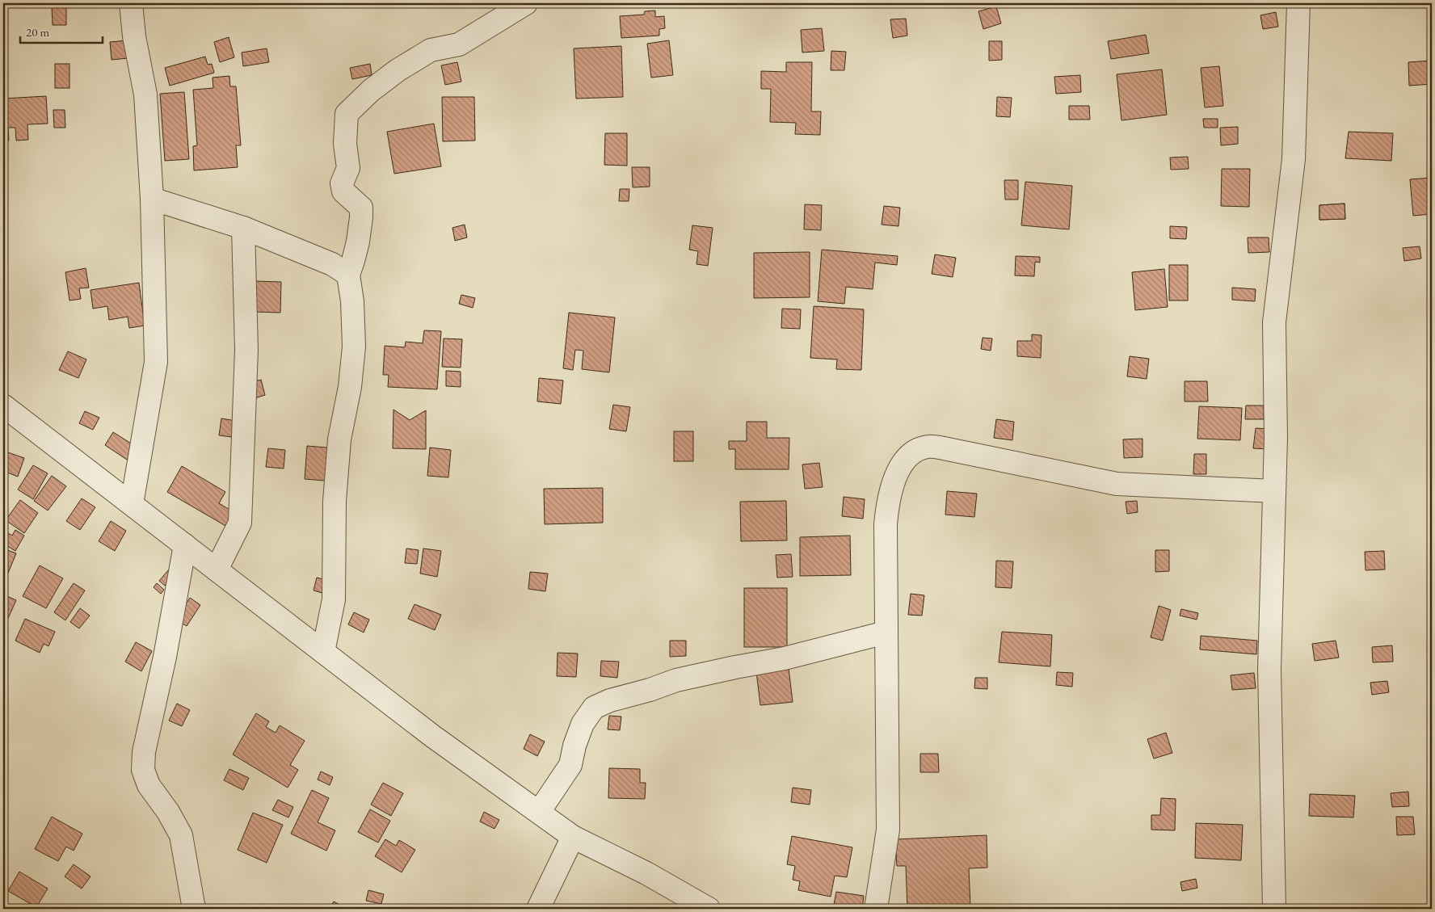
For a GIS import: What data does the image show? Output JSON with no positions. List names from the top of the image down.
{
  "scale_bar": "20 m"
}
